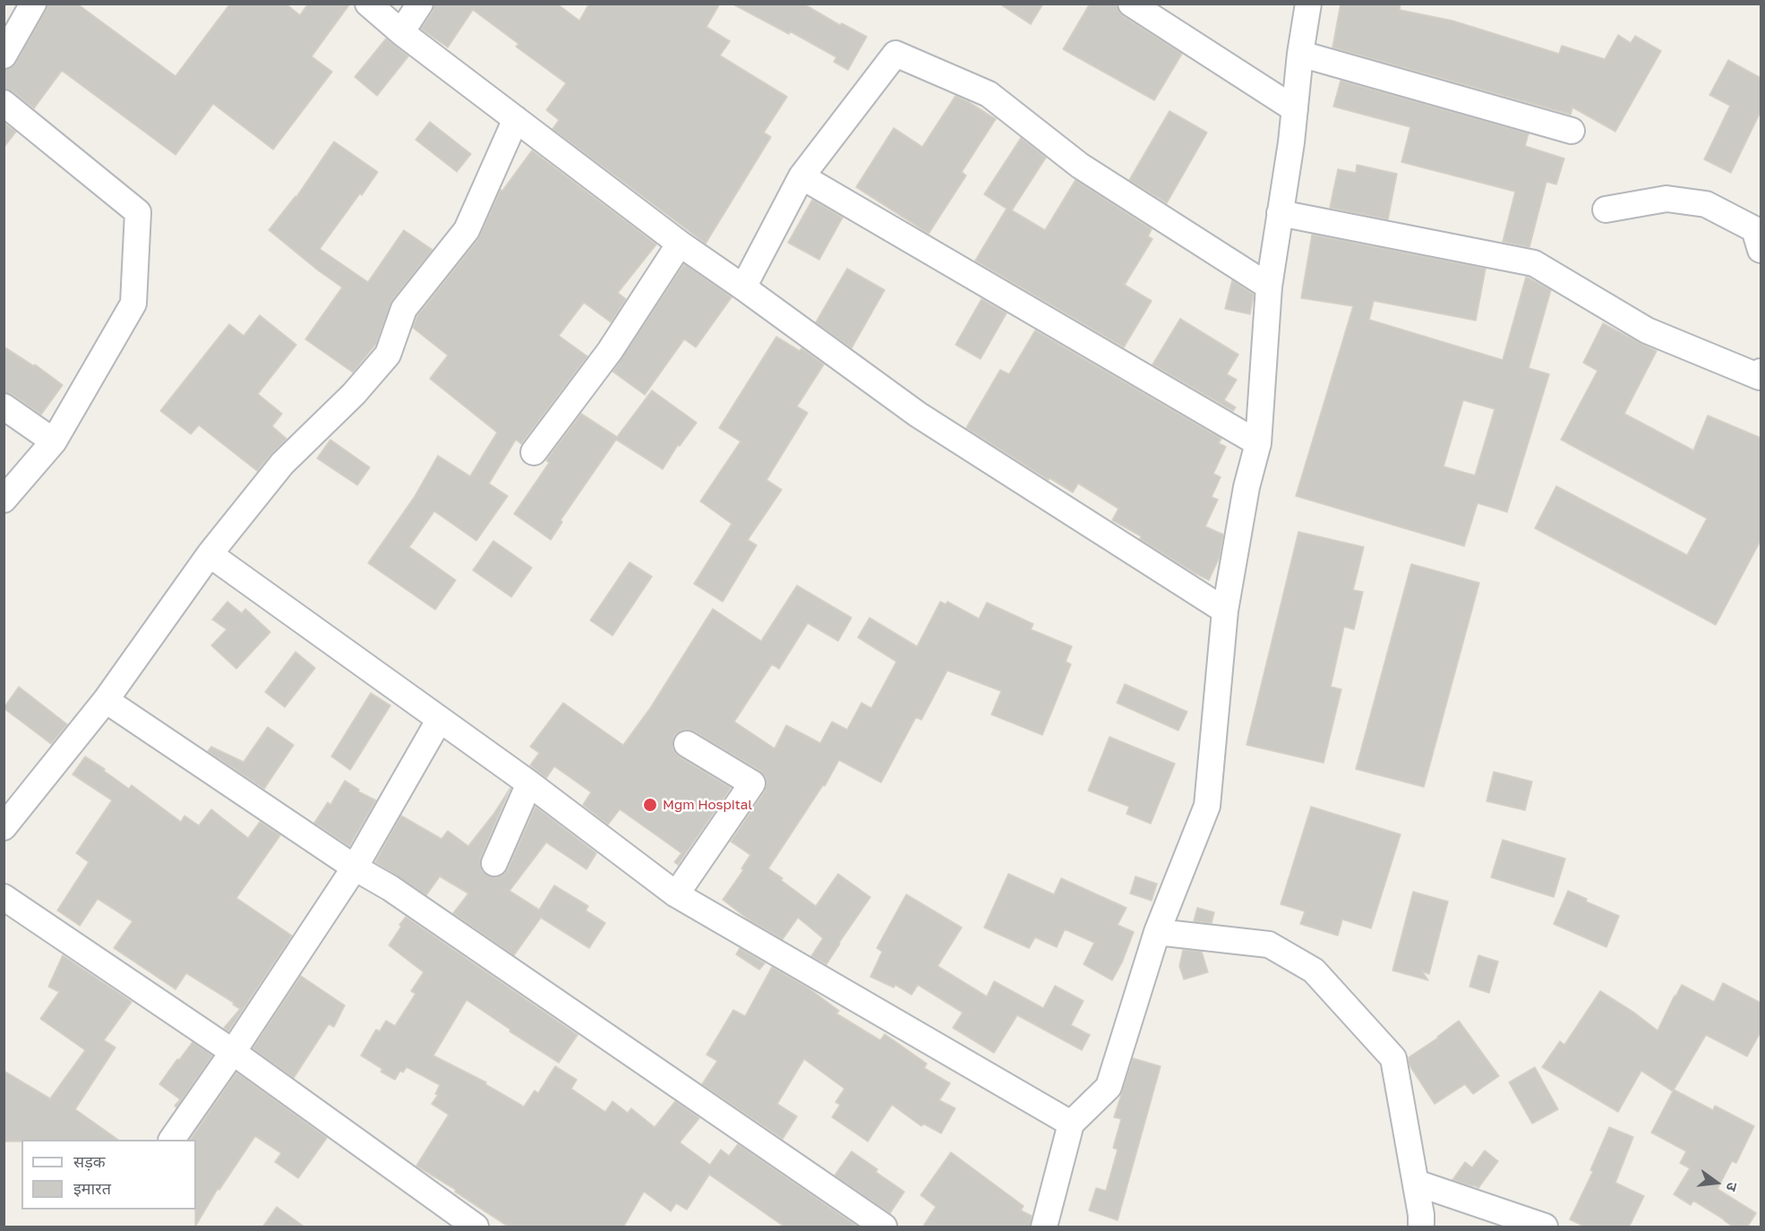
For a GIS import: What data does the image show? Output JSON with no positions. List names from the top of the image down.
{
  "places": ["Mgm Hospital"],
  "legend": ["सड़क", "इमारत"],
  "north": "right"
}
